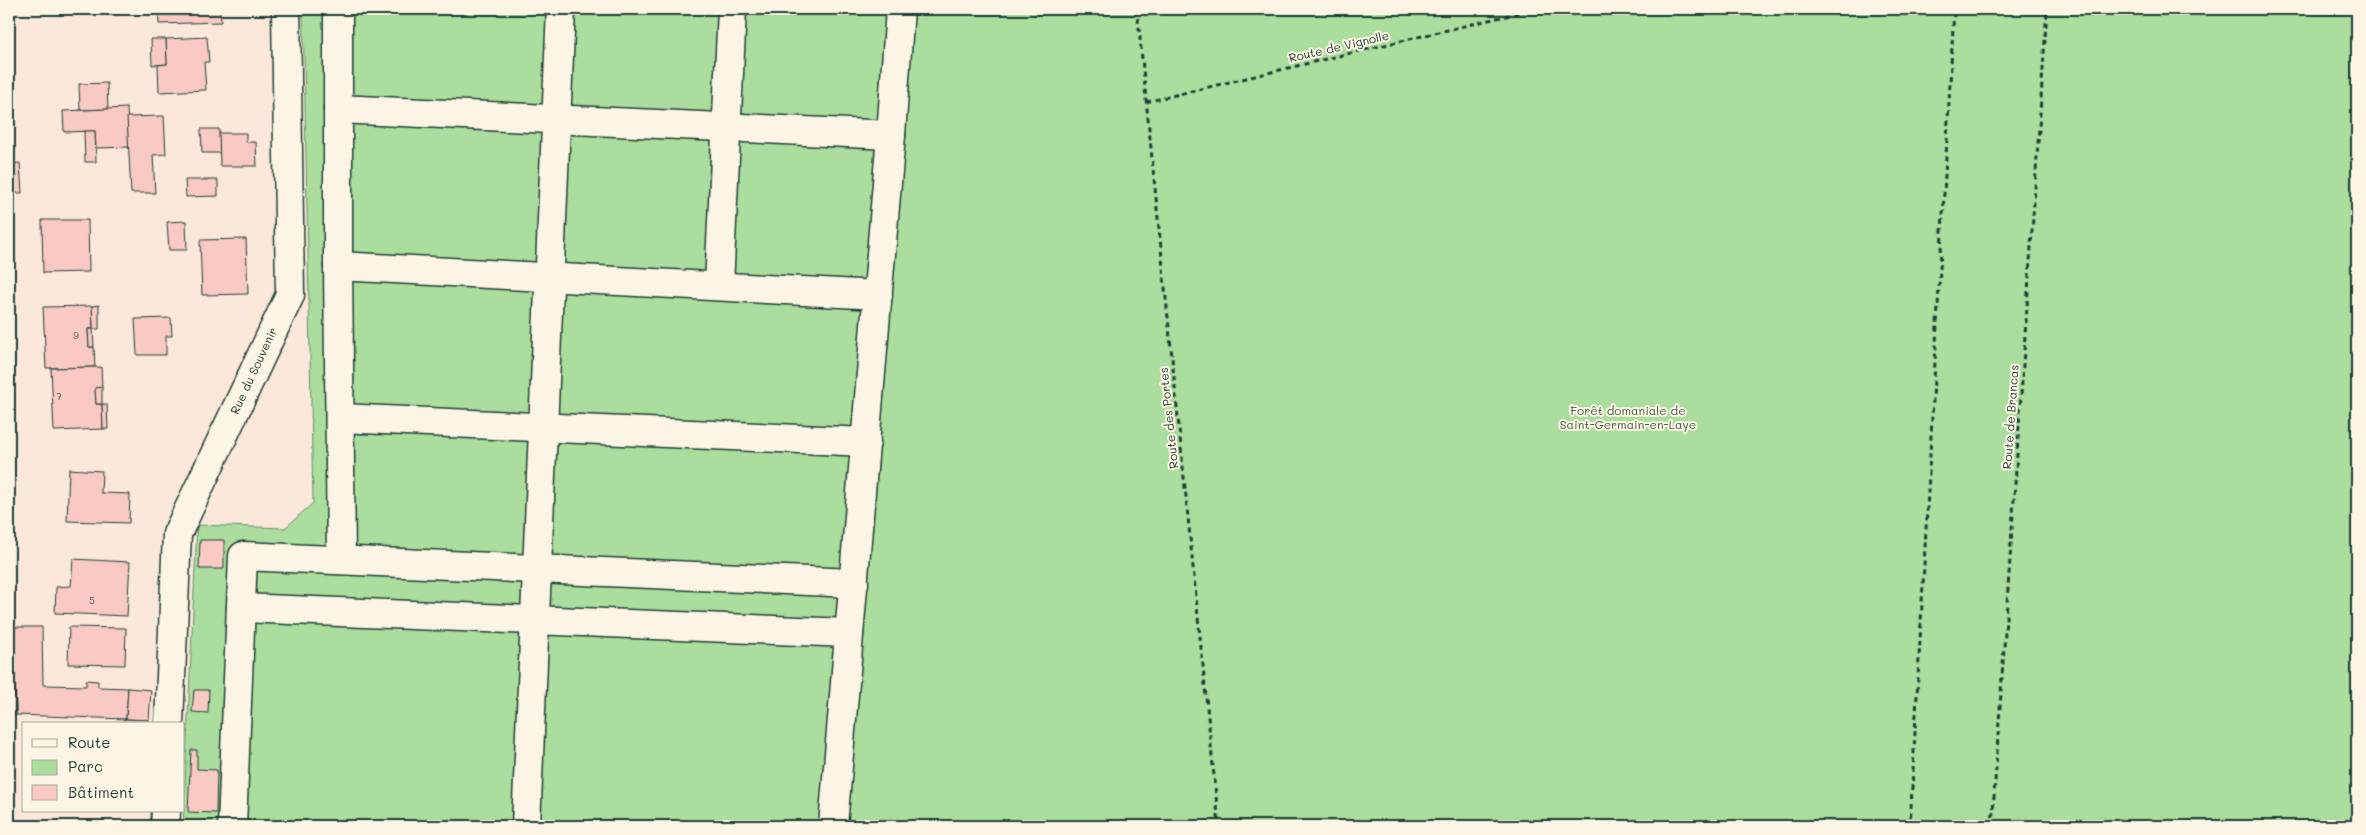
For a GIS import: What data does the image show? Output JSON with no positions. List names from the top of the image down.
{
  "streets": {
    "street": ["Rue du Souvenir"],
    "path": ["Route de Vignolle", "Route de Brancas", "Route des Portes"]
  },
  "crossings": [
    ["Route de Vignolle", "Route des Portes"]
  ],
  "parks": ["Forêt domaniale de Saint-Germain-en-Laye"],
  "house_numbers": ["9", "7", "5"],
  "legend": ["Route", "Parc", "Bâtiment"]
}
